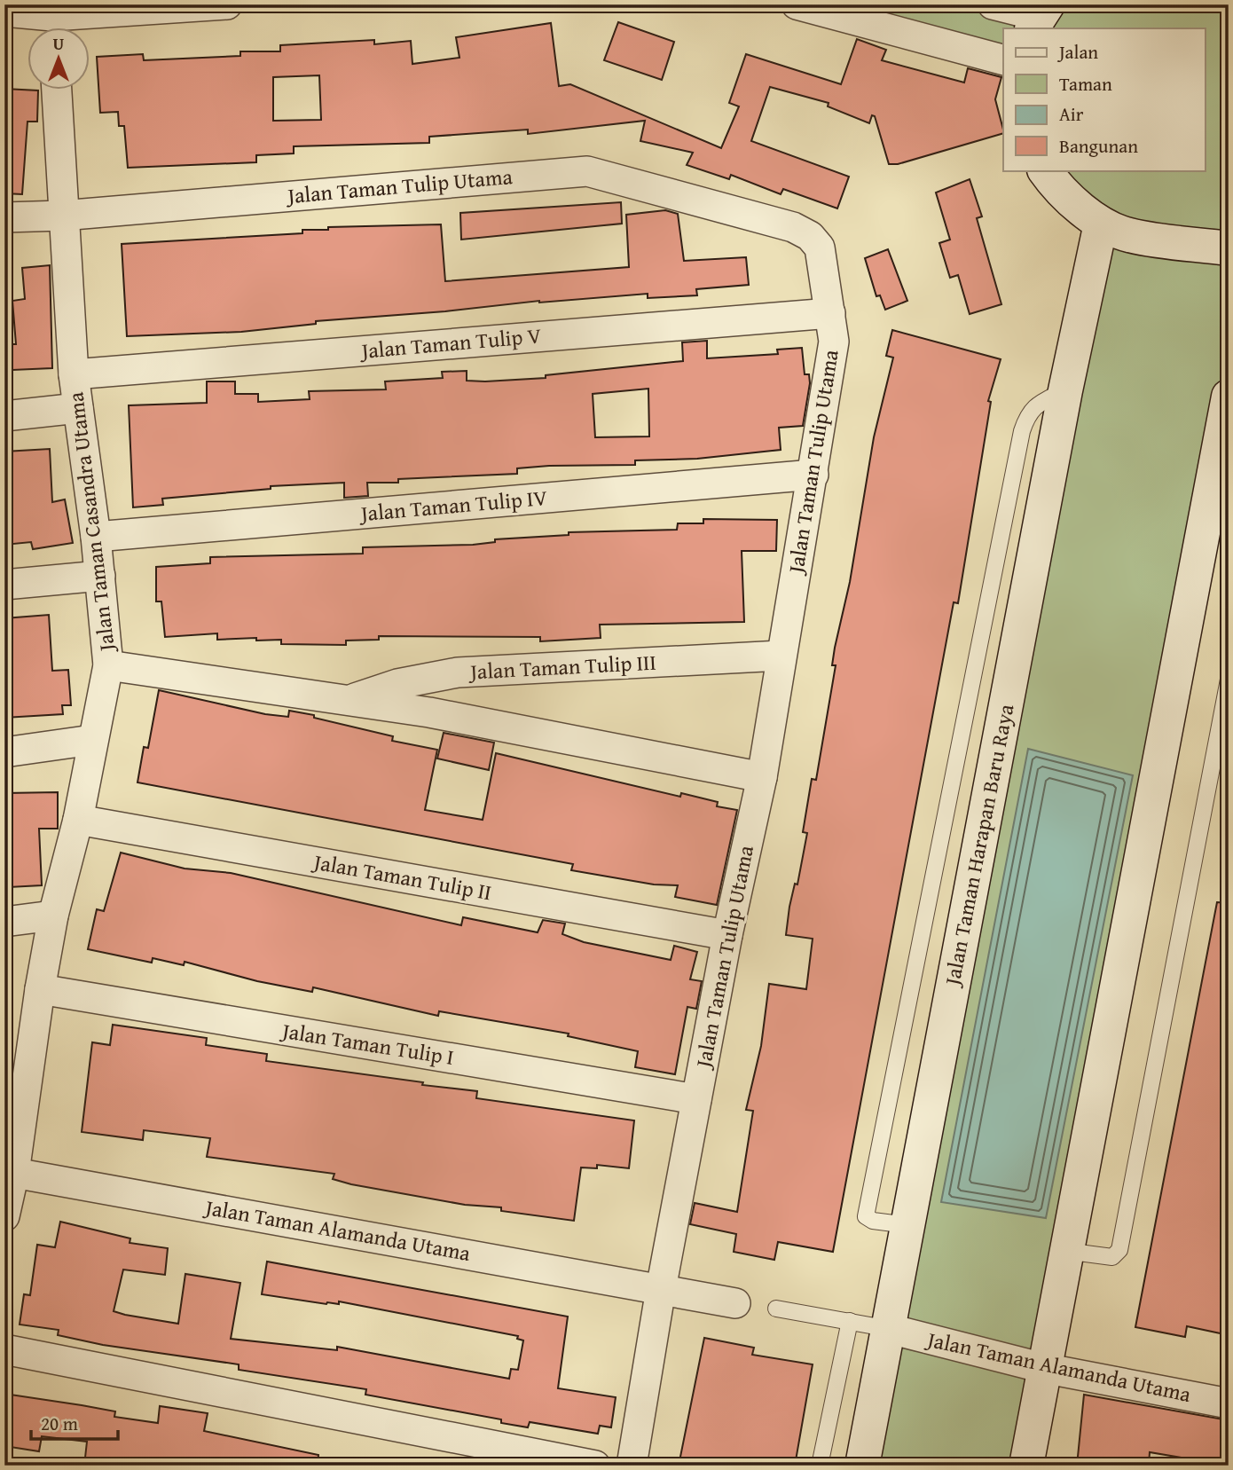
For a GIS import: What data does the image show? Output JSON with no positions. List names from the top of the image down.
{
  "streets": {
    "street": [
      "Jalan Taman Tulip Utama",
      "Jalan Taman Tulip V",
      "Jalan Taman Tulip IV",
      "Jalan Taman Casandra Utama",
      "Jalan Taman Tulip III",
      "Jalan Taman Harapan Baru Raya",
      "Jalan Taman Tulip II",
      "Jalan Taman Tulip I",
      "Jalan Taman Alamanda Utama"
    ]
  },
  "crossings": [
    ["Jalan Taman Tulip Utama", "Jalan Taman Tulip V"],
    ["Jalan Taman Tulip Utama", "Jalan Taman Tulip IV"],
    ["Jalan Taman Tulip Utama", "Jalan Taman Casandra Utama"],
    ["Jalan Taman Tulip Utama", "Jalan Taman Tulip III"],
    ["Jalan Taman Tulip Utama", "Jalan Taman Tulip II"],
    ["Jalan Taman Tulip Utama", "Jalan Taman Tulip I"],
    ["Jalan Taman Tulip Utama", "Jalan Taman Alamanda Utama"],
    ["Jalan Taman Tulip V", "Jalan Taman Casandra Utama"],
    ["Jalan Taman Tulip IV", "Jalan Taman Casandra Utama"],
    ["Jalan Taman Casandra Utama", "Jalan Taman Tulip III"],
    ["Jalan Taman Casandra Utama", "Jalan Taman Tulip II"],
    ["Jalan Taman Casandra Utama", "Jalan Taman Tulip I"],
    ["Jalan Taman Casandra Utama", "Jalan Taman Alamanda Utama"],
    ["Jalan Taman Harapan Baru Raya", "Jalan Taman Alamanda Utama"]
  ],
  "legend": [
    "Jalan",
    "Taman",
    "Air",
    "Bangunan"
  ],
  "scale_bar": "20 m",
  "north": "top"
}
